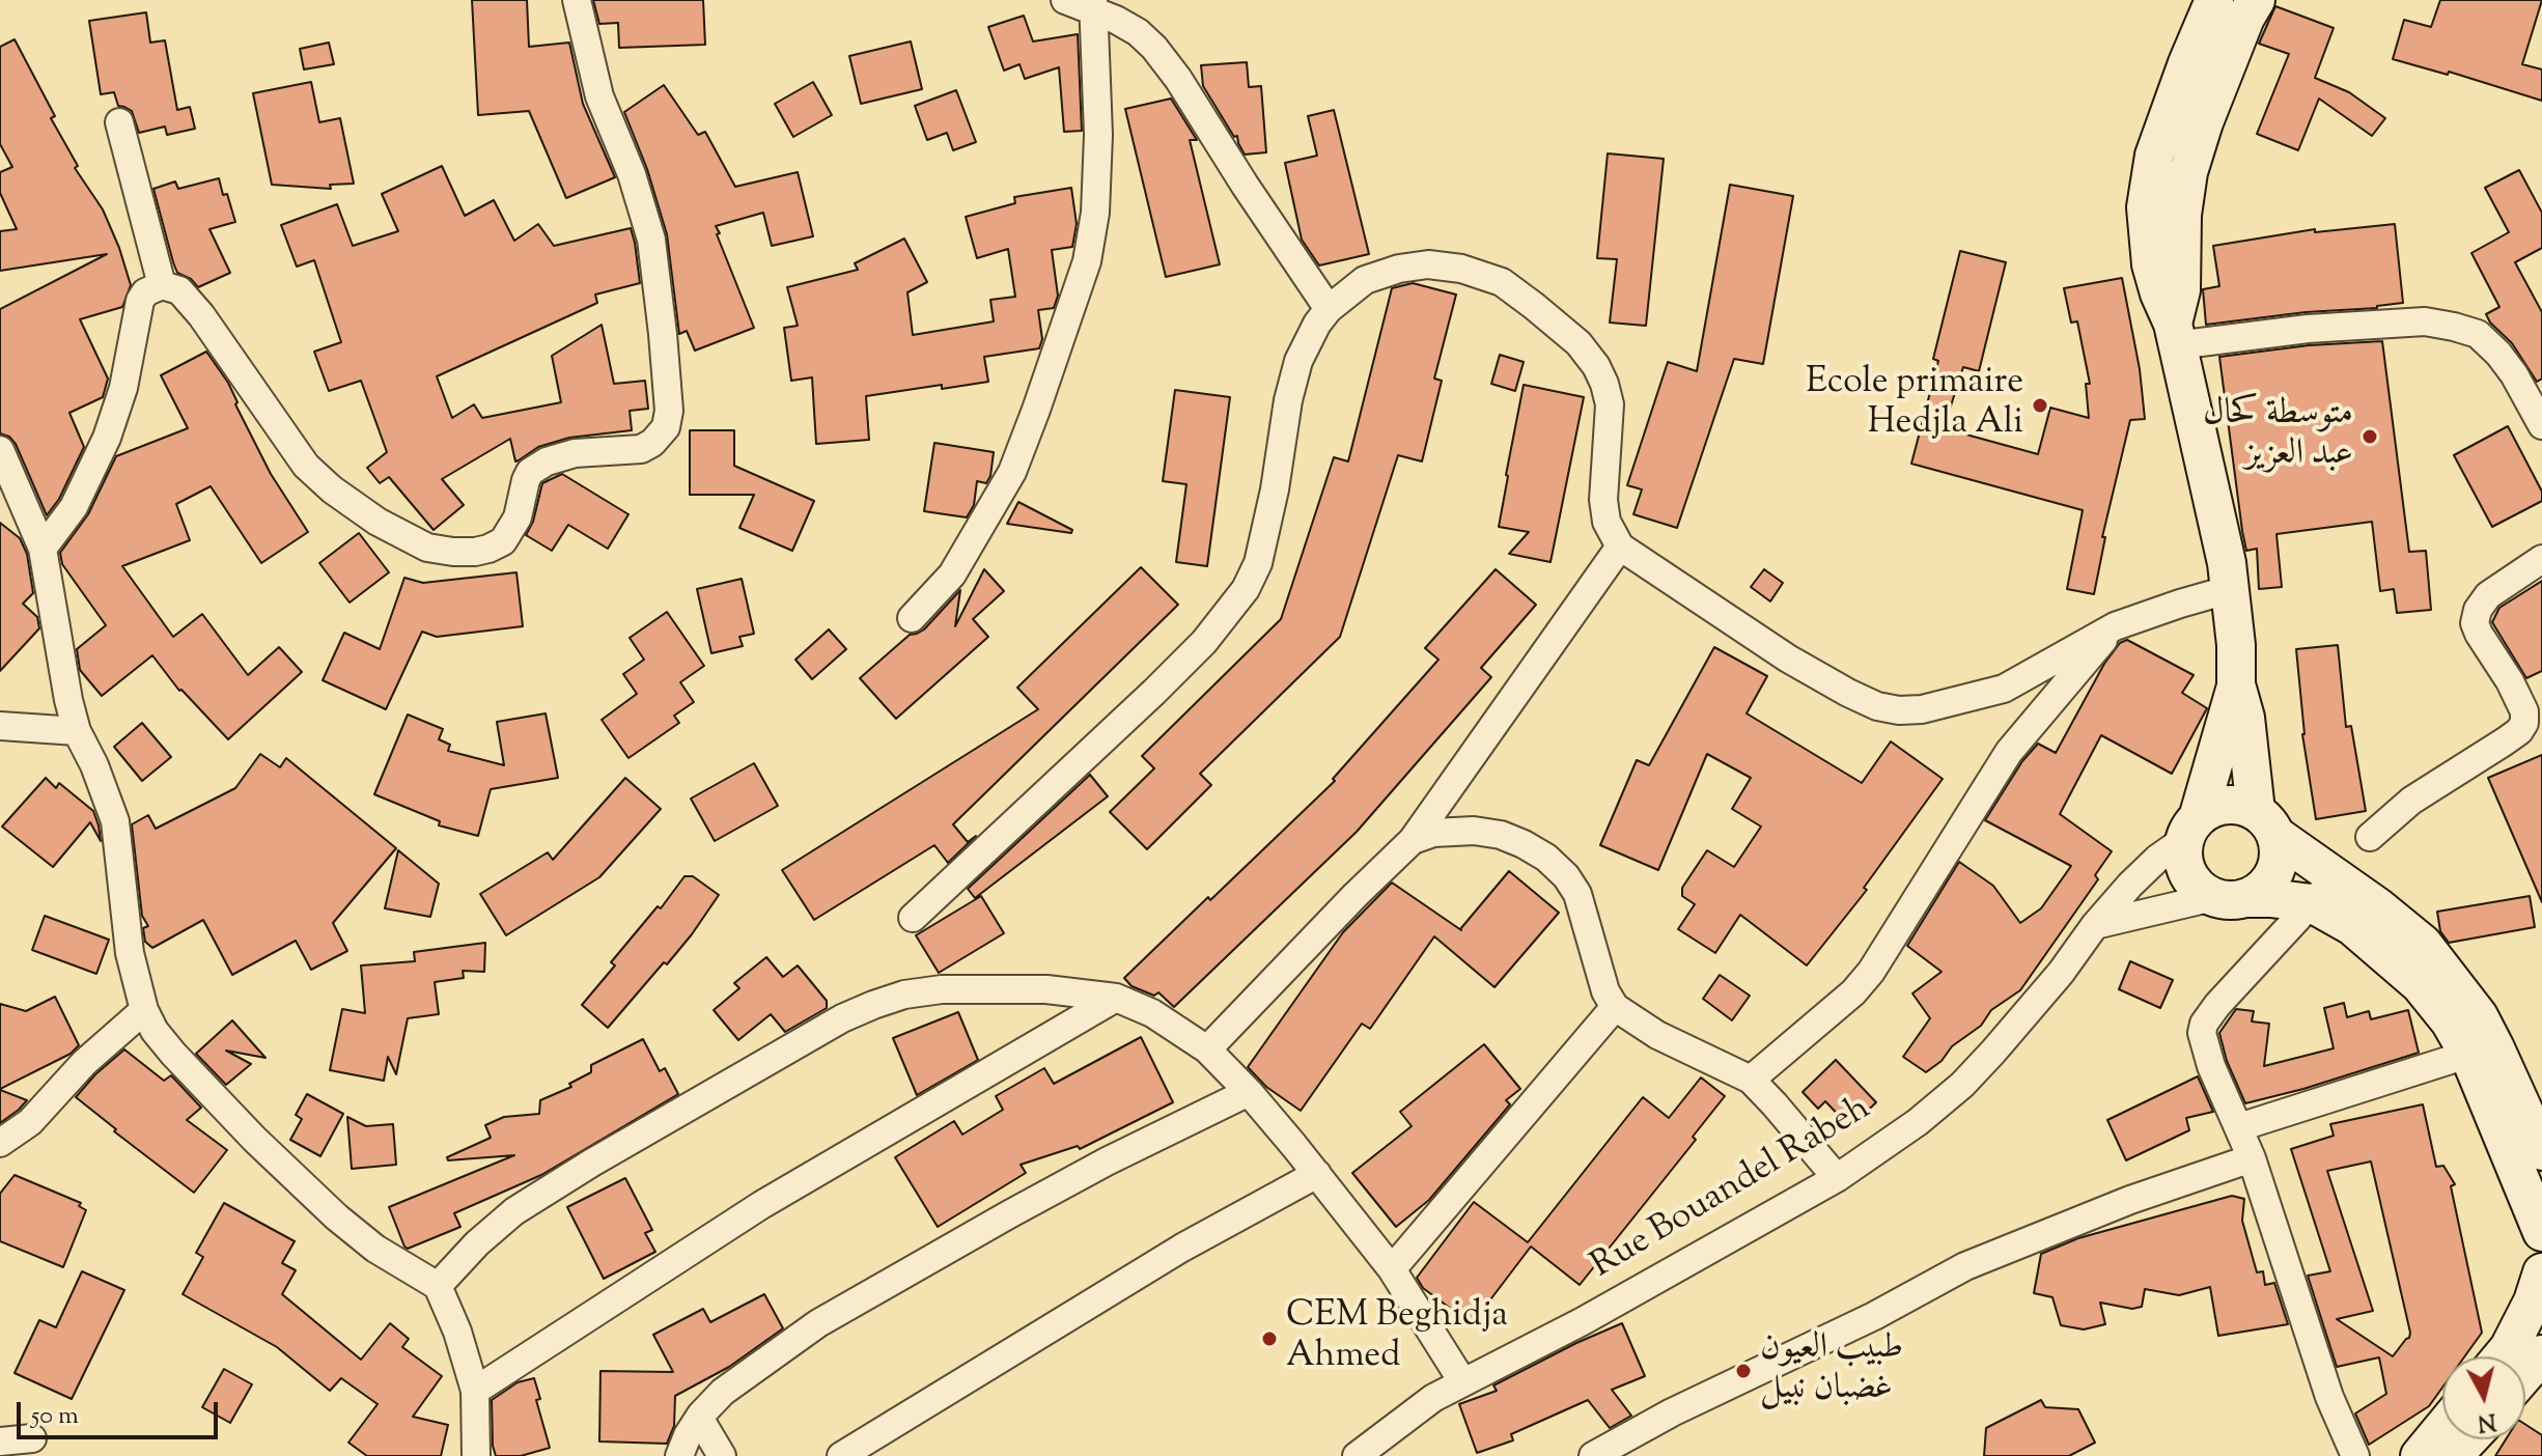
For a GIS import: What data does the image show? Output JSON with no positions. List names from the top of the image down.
{
  "streets": {
    "street": ["Rue Bouandel Rabeh"]
  },
  "places": [
    "Ecole primaire Hedjla Ali",
    "متوسطة كحال عبد العزيز",
    "CEM Beghidja Ahmed",
    "طبيب العيون غضبان نبيل"
  ],
  "scale_bar": "50 m",
  "north": "bottom"
}
